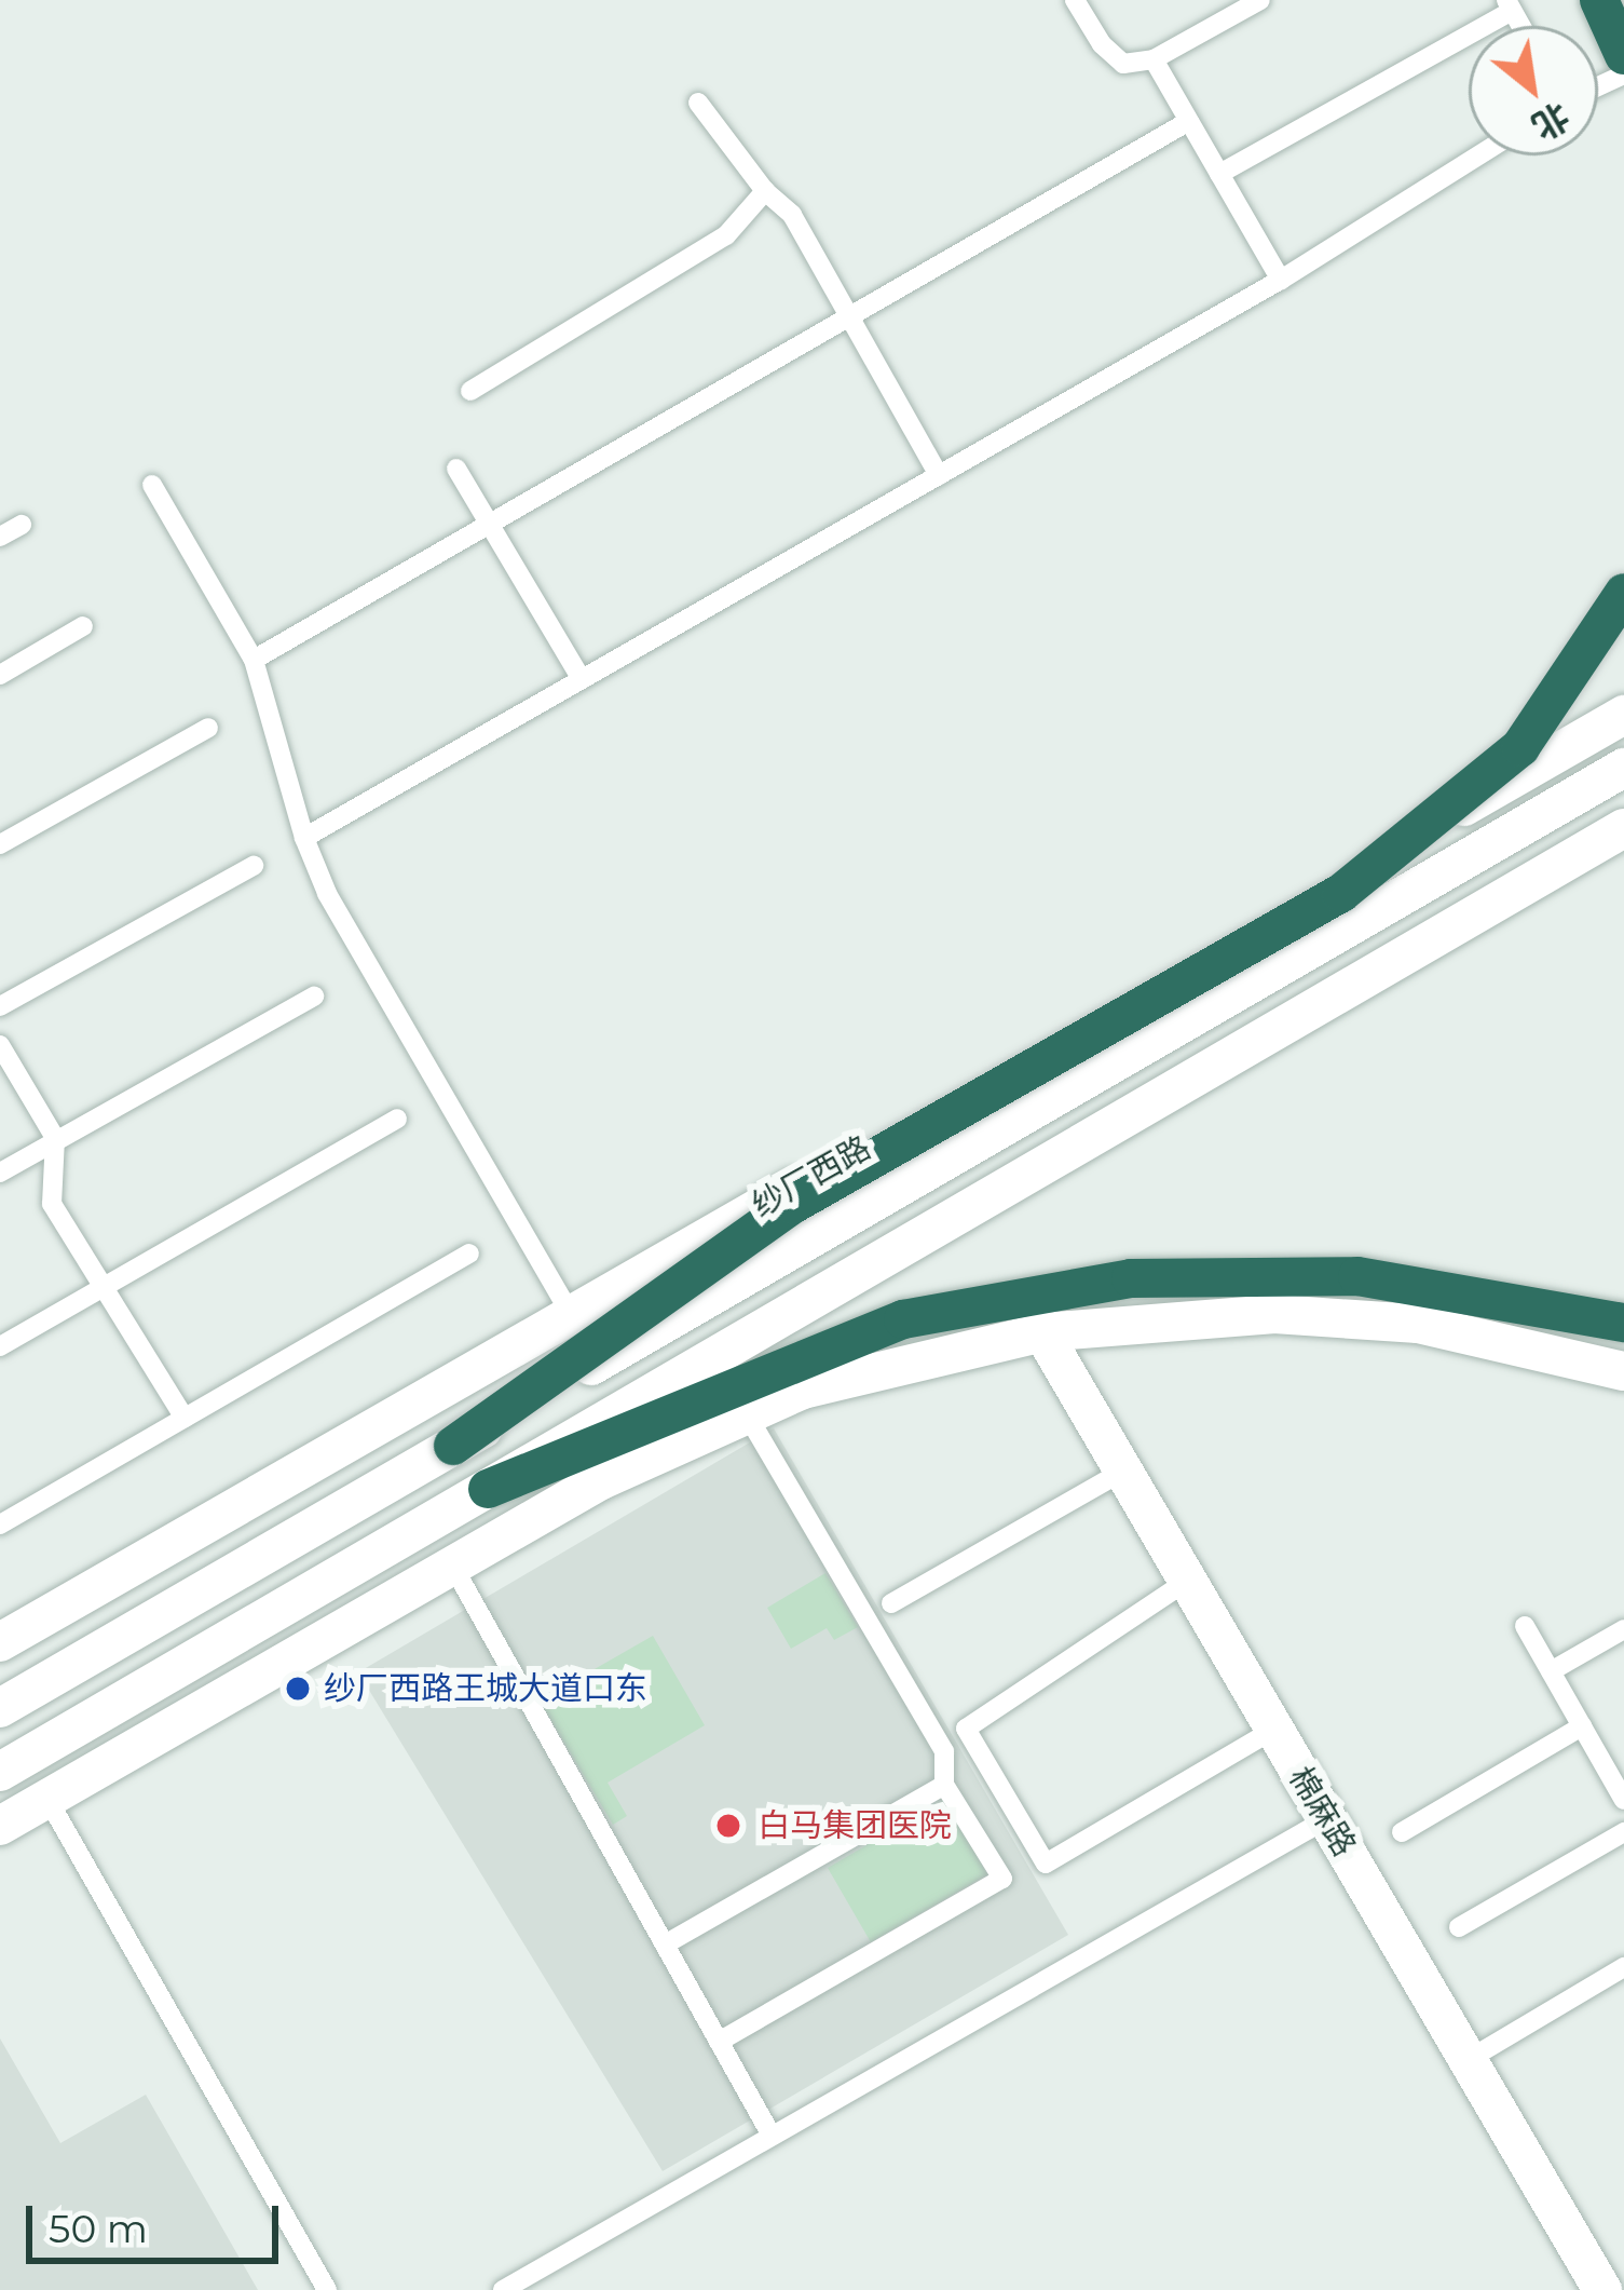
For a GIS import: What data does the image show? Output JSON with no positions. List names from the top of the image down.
{
  "streets": {
    "main road": ["纱厂西路", "棉麻路"]
  },
  "places": ["纱厂西路王城大道口东", "白马集团医院"],
  "scale_bar": "50 m",
  "north": "bottom right"
}
